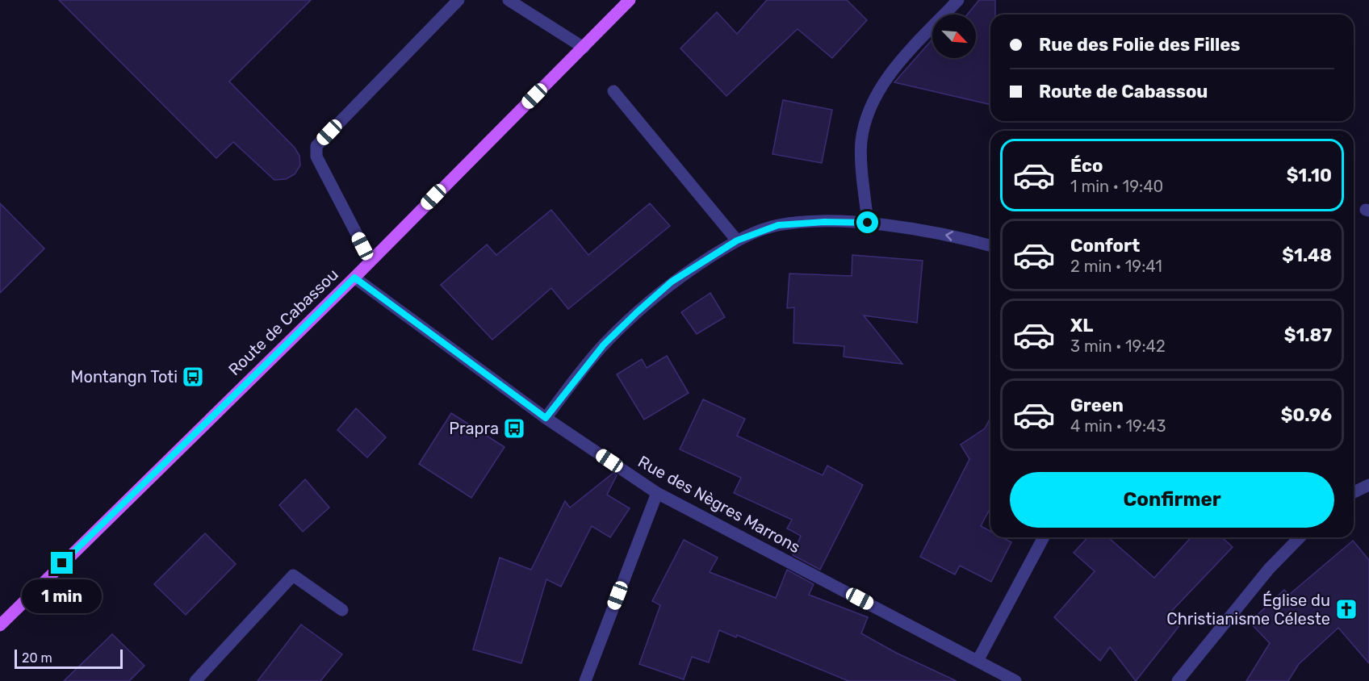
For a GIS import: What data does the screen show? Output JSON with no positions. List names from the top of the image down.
{
  "streets": {
    "main road": ["Route de Cabassou"],
    "street": ["Rue des Nègres Marrons"]
  },
  "crossings": [
    ["Route de Cabassou", "Rue des Nègres Marrons"]
  ],
  "places": {
    "bus stop": ["Montangn Toti", "Prapra"],
    "church": ["Église du Christianisme Céleste"]
  },
  "scale_bar": "20 m",
  "north": "bottom right",
  "page": {
    "banner": ["Rue des Folie des Filles", "Route de Cabassou"],
    "list": [
      {
        "name": "Éco",
        "note": "1 min · 19:40",
        "value": "$1.10"
      },
      {
        "name": "Confort",
        "note": "2 min · 19:41",
        "value": "$1.48"
      },
      {
        "name": "XL",
        "note": "3 min · 19:42",
        "value": "$1.87"
      },
      {
        "name": "Green",
        "note": "4 min · 19:43",
        "value": "$0.96"
      }
    ],
    "buttons": "Confirmer",
    "bubble": "1 min",
    "scale": "20 m"
  }
}
